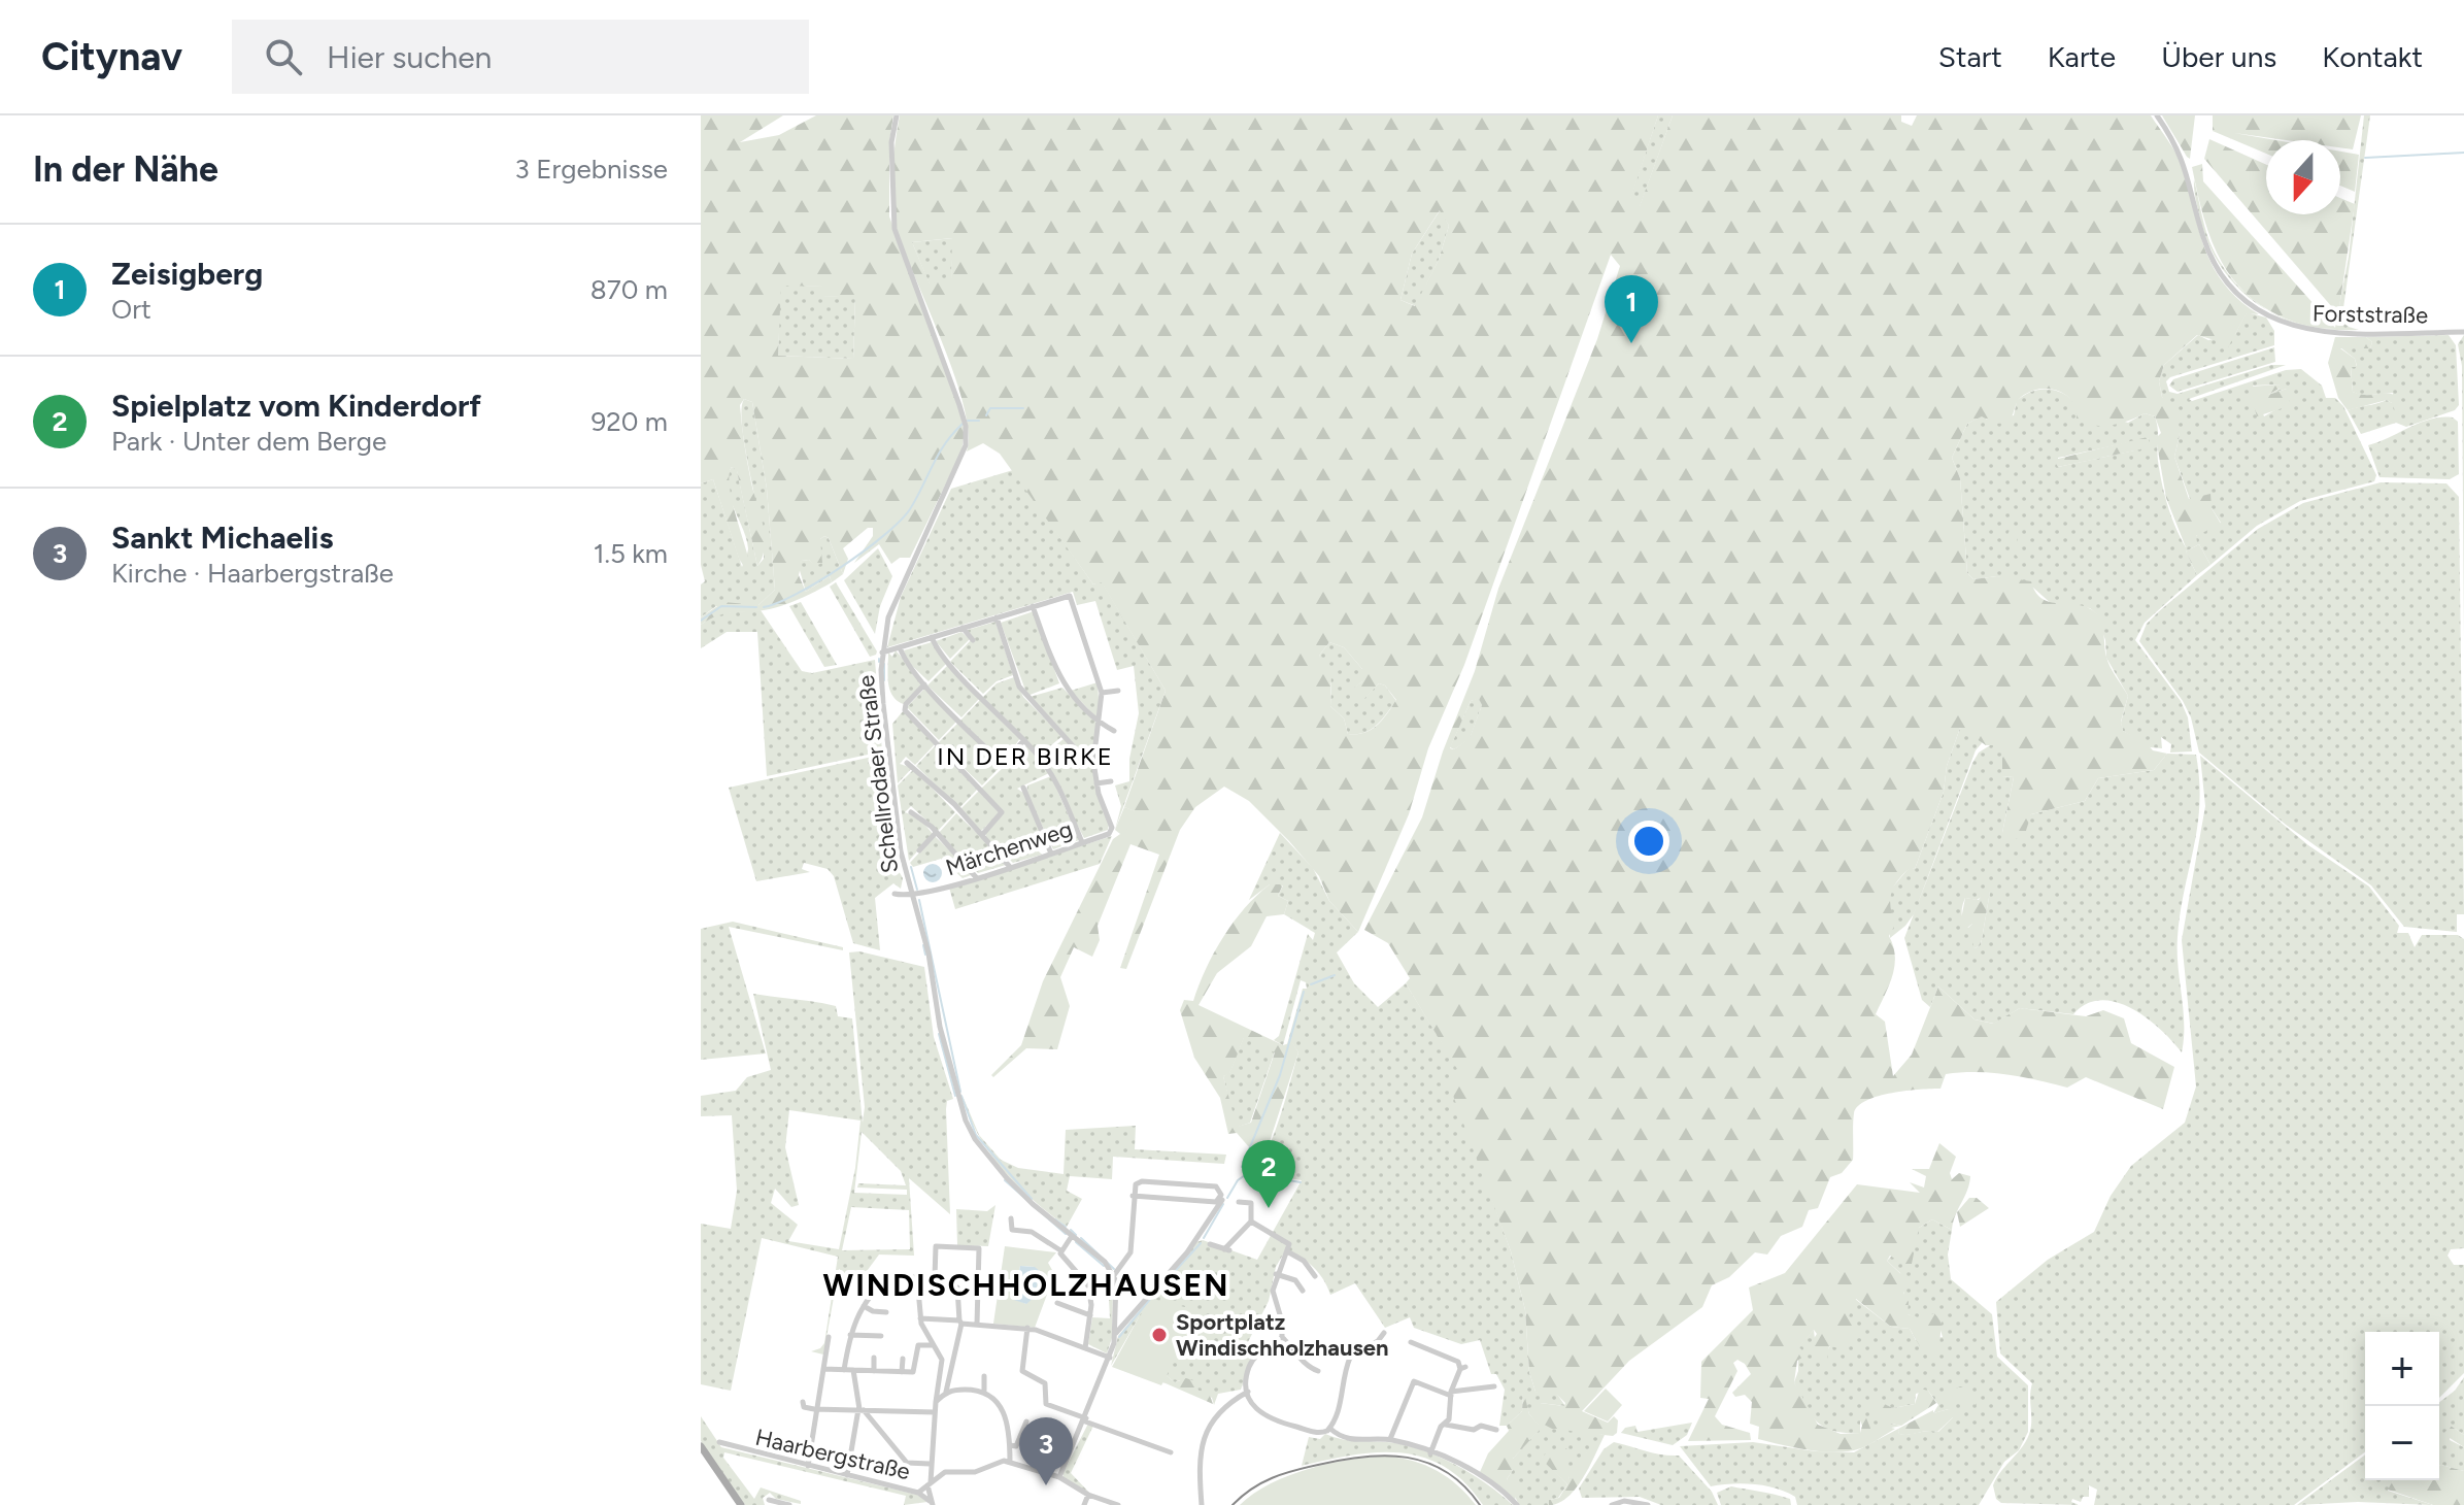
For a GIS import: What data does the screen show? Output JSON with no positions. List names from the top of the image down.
{
  "streets": {
    "street": [
      "Forststraße",
      "Schellrodaer Straße",
      "Märchenweg",
      "Haarbergstraße"
    ]
  },
  "crossings": [
    ["Schellrodaer Straße", "Märchenweg"]
  ],
  "districts": ["IN DER BIRKE", "WINDISCHHOLZHAUSEN"],
  "places": ["Sportplatz Windischholzhausen"],
  "north": "bottom",
  "page": {
    "header": "Citynav",
    "search": "Hier suchen",
    "nav": [
      "Start",
      "Karte",
      "Über uns",
      "Kontakt"
    ],
    "heading": ["In der Nähe", "3 Ergebnisse"],
    "list": [
      {
        "mark": "1",
        "name": "Zeisigberg",
        "note": "Ort",
        "value": "870 m"
      },
      {
        "mark": "2",
        "name": "Spielplatz vom Kinderdorf",
        "note": "Park · Unter dem Berge",
        "value": "920 m"
      },
      {
        "mark": "3",
        "name": "Sankt Michaelis",
        "note": "Kirche · Haarbergstraße",
        "value": "1.5 km"
      }
    ],
    "pins": ["1", "2", "3"],
    "map_buttons": ["+", "−"]
  }
}
